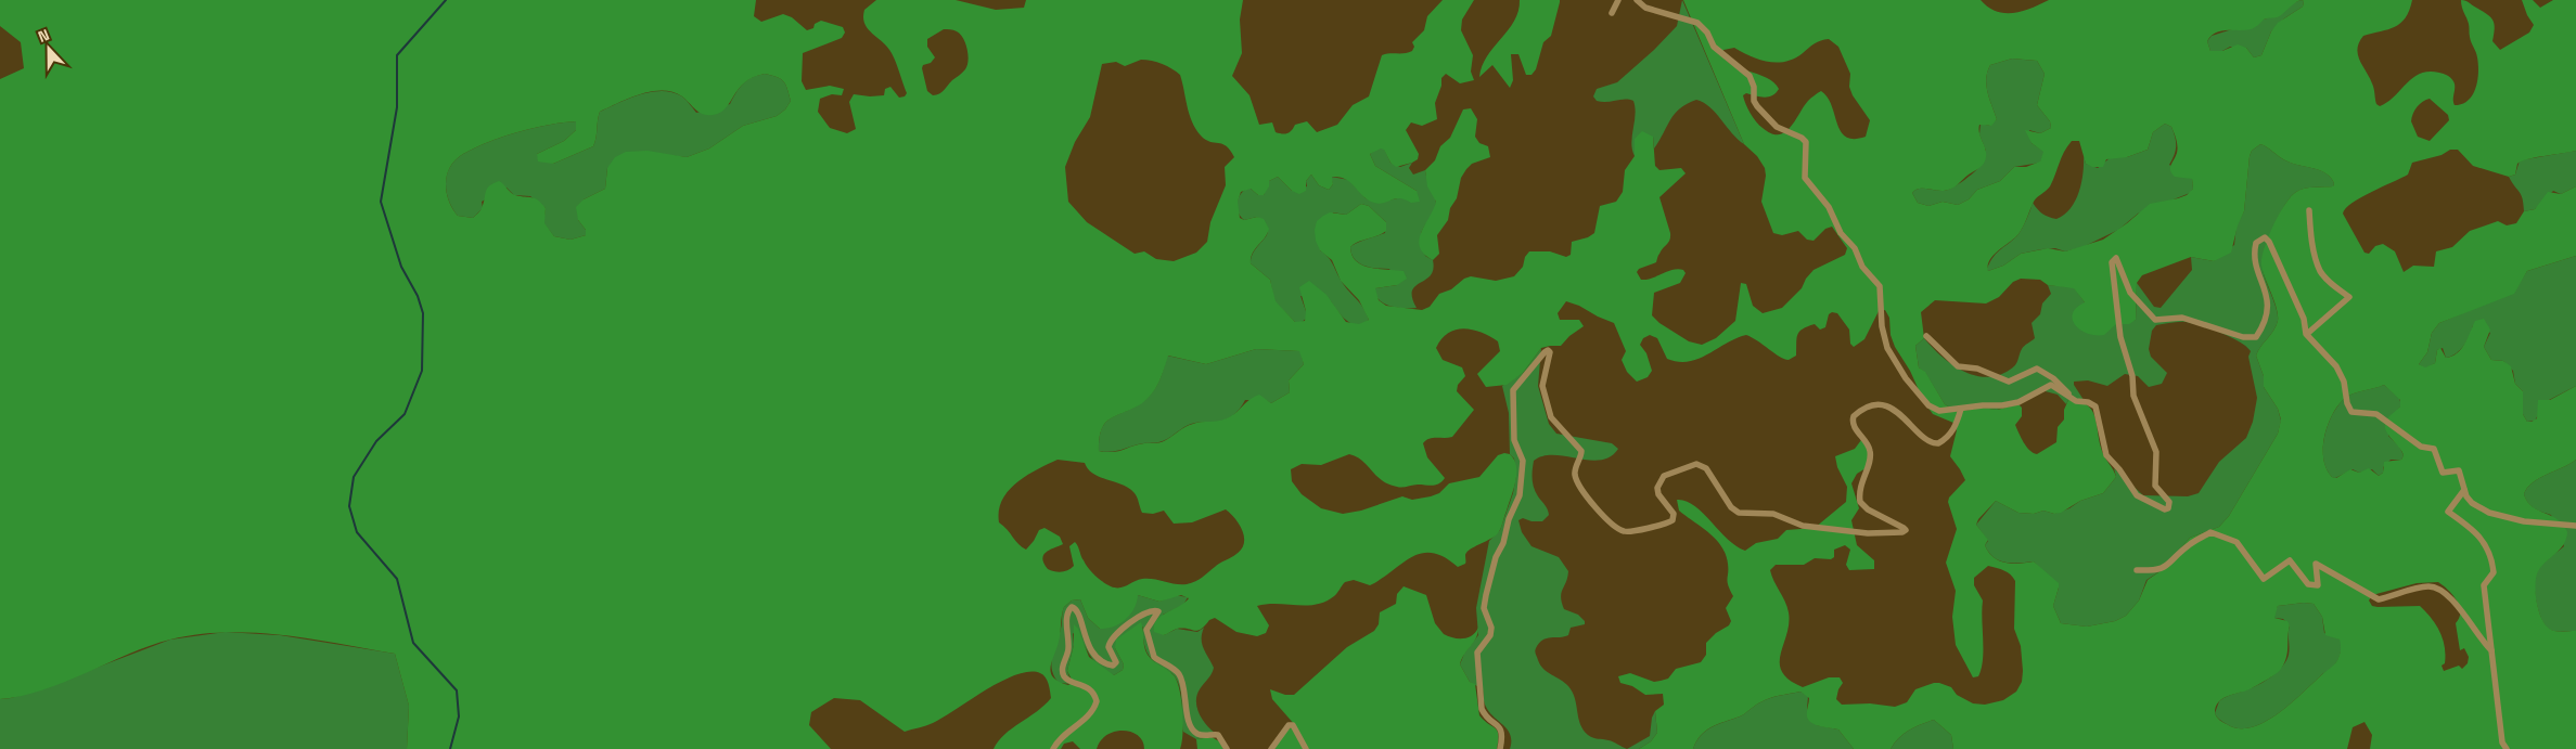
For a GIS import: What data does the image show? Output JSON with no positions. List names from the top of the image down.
{
  "north": "top"
}
